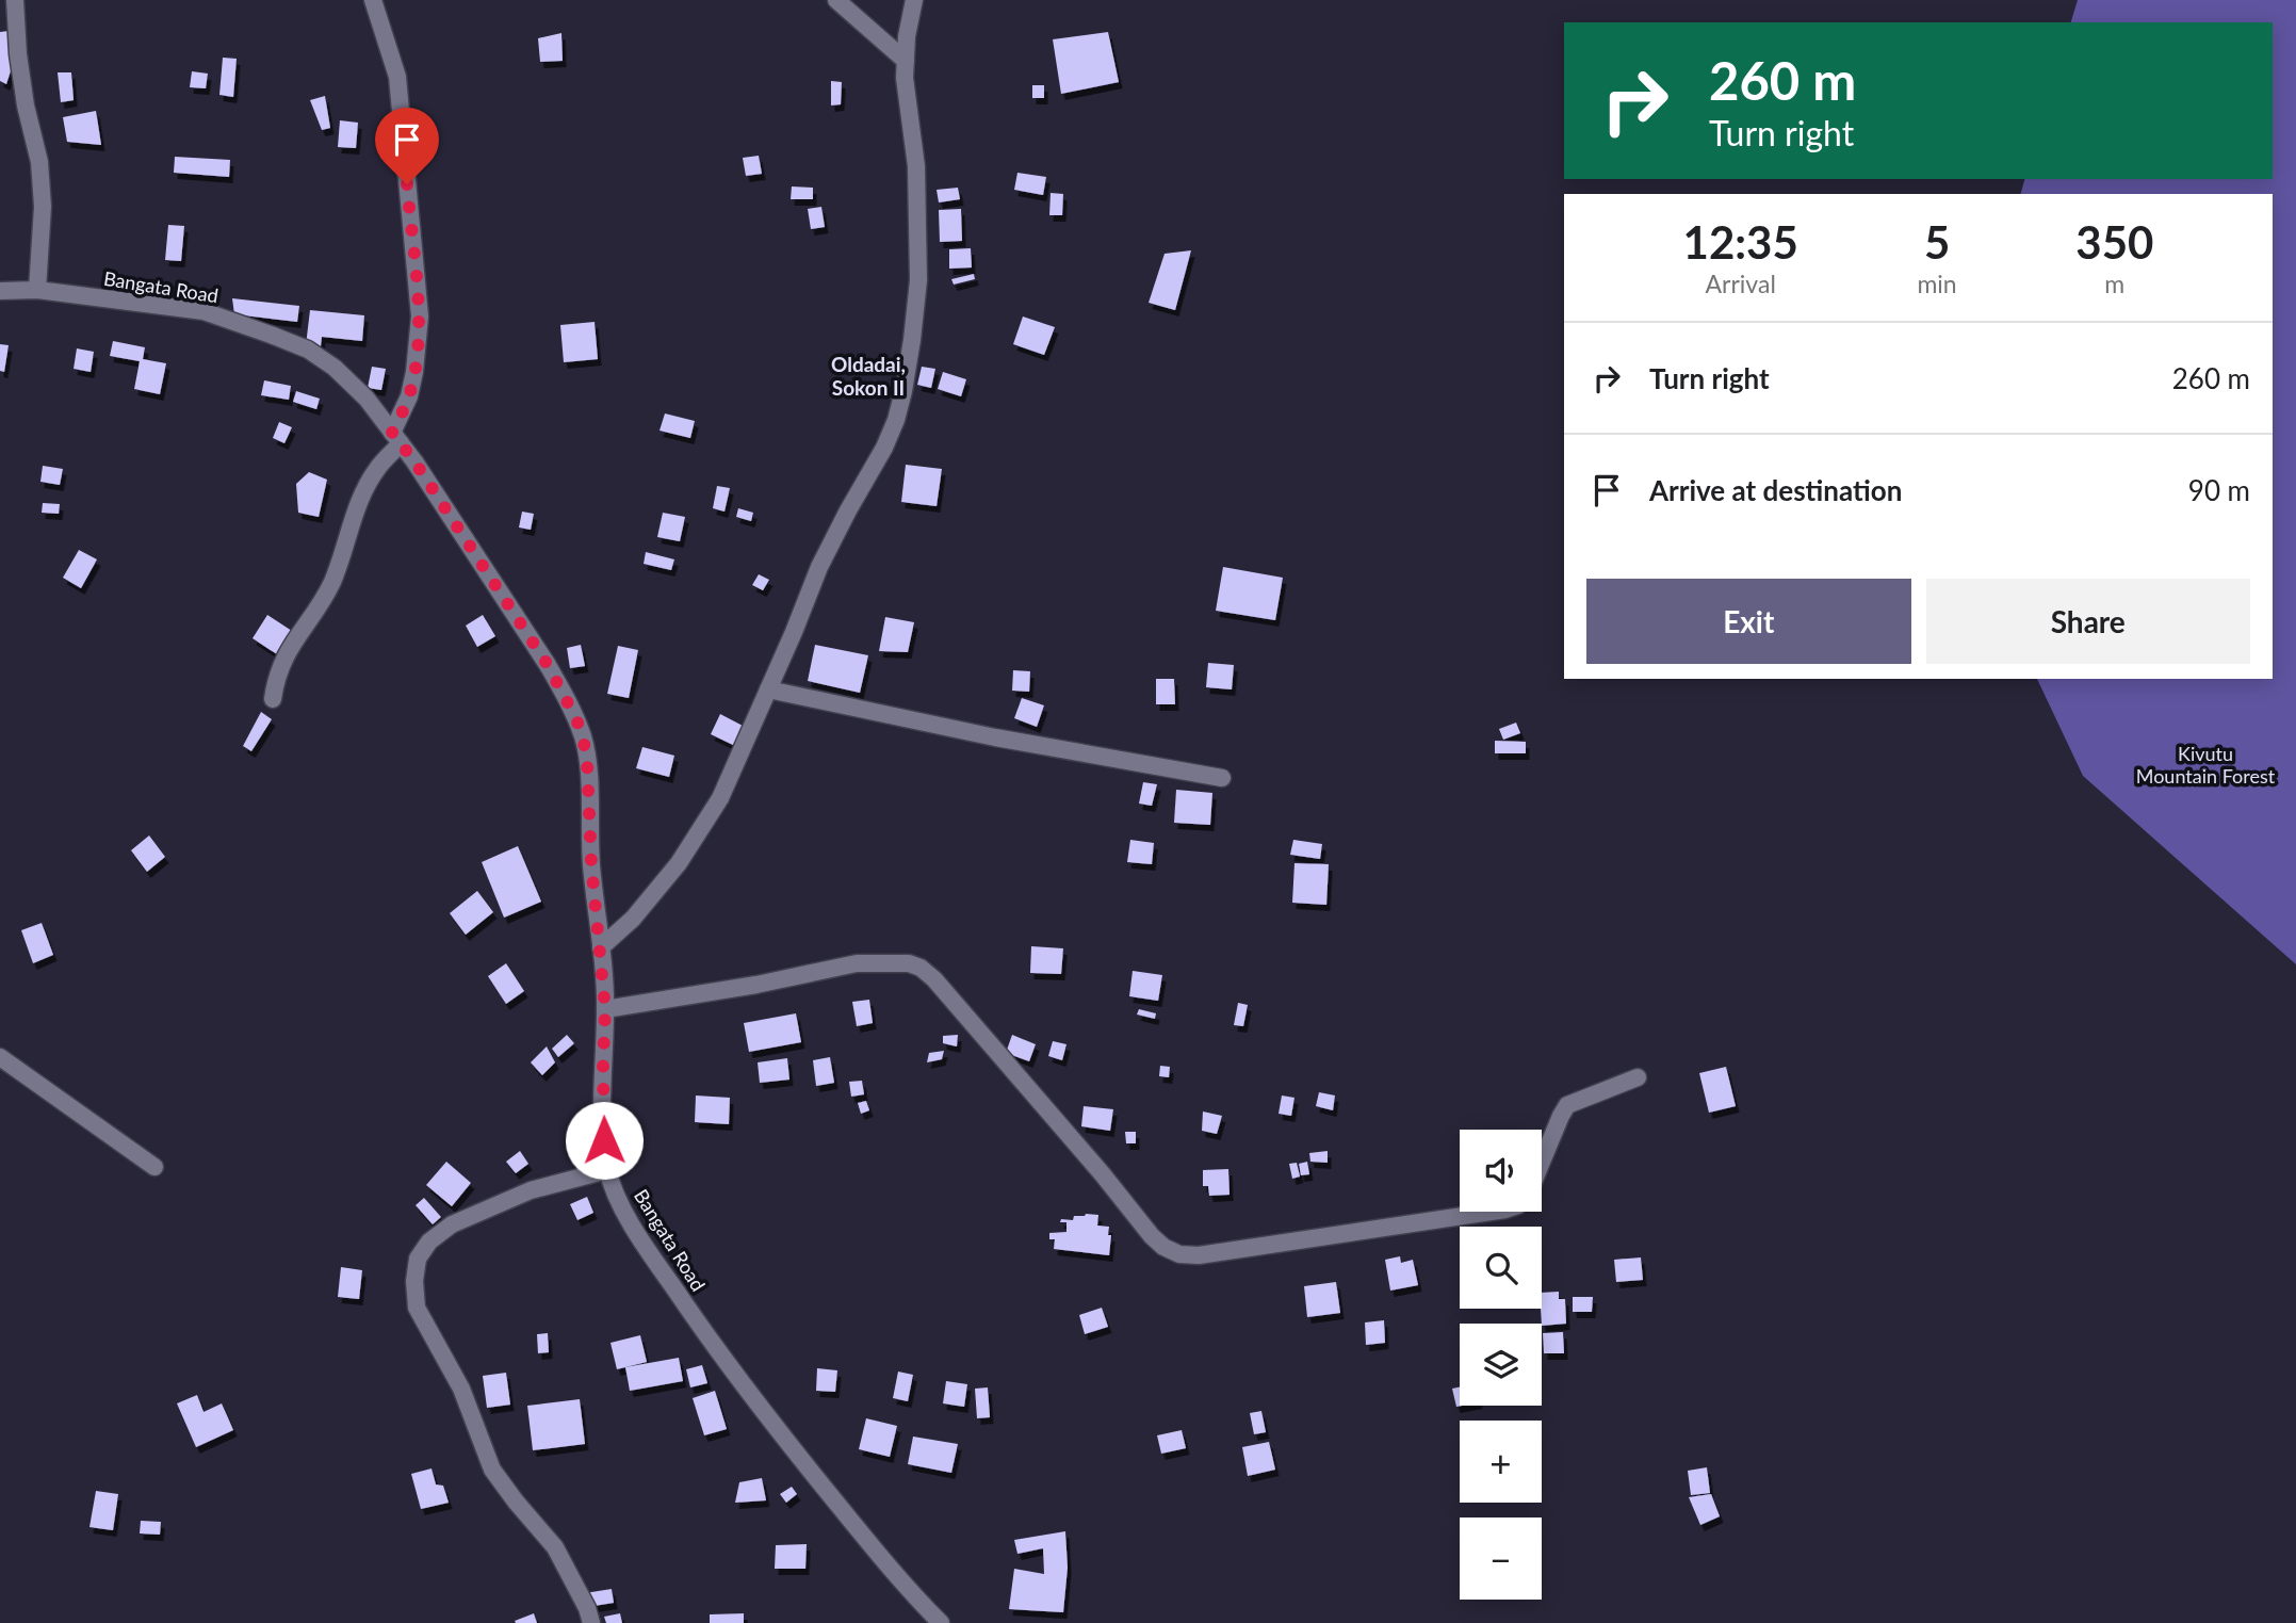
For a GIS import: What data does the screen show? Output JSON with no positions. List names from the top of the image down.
{
  "streets": {
    "street": ["Bangata Road"]
  },
  "districts": ["Oldadai, Sokon II"],
  "parks": ["Kivutu Mountain Forest"],
  "page": {
    "turn": ["260 m", "Turn right"],
    "eta": [
      "12:35",
      "Arrival",
      "5",
      "min",
      "350",
      "m"
    ],
    "list": [
      {
        "name": "Turn right",
        "value": "260 m"
      },
      {
        "name": "Arrive at destination",
        "value": "90 m"
      }
    ],
    "buttons": ["Exit", "Share"],
    "map_buttons": ["+", "−"]
  }
}
